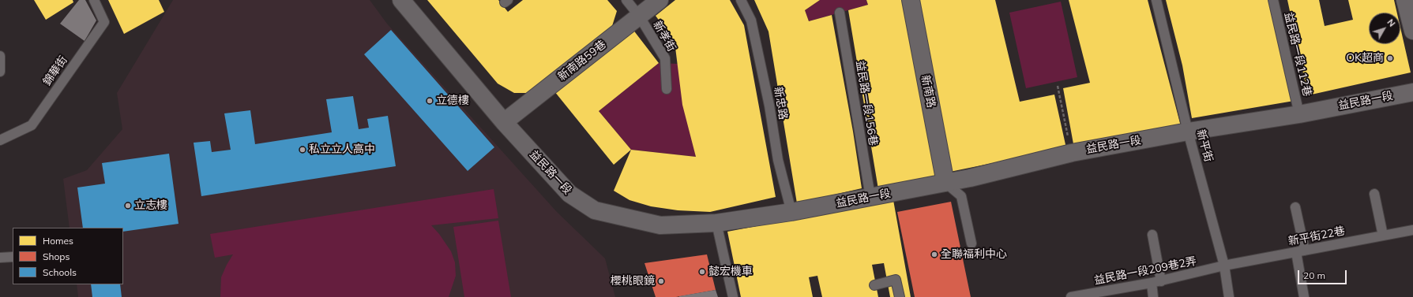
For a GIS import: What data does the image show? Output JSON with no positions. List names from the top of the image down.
{
  "streets": {
    "street": ["新南路59巷", "新南路", "益民路一段"],
    "lane": [
      "新孝街",
      "益民路一段112巷",
      "錦華街",
      "新忠路",
      "益民路一段156巷",
      "新平街",
      "新平街22巷",
      "益民路一段209巷2弄"
    ]
  },
  "crossings": [
    ["新孝街", "新南路59巷"],
    ["益民路一段112巷", "益民路一段"],
    ["新南路59巷", "益民路一段"],
    ["新南路", "益民路一段"],
    ["益民路一段", "新忠路"],
    ["益民路一段", "益民路一段156巷"],
    ["益民路一段", "新平街"],
    ["新平街", "新平街22巷"],
    ["新平街", "益民路一段209巷2弄"],
    ["新平街22巷", "益民路一段209巷2弄"]
  ],
  "places": [
    "OK超商",
    "立德樓",
    "私立立人高中",
    "立志樓",
    "全聯福利中心",
    "懿宏機車",
    "櫻桃眼鏡"
  ],
  "legend": ["Homes", "Shops", "Schools"],
  "scale_bar": "20 m",
  "north": "top right"
}
